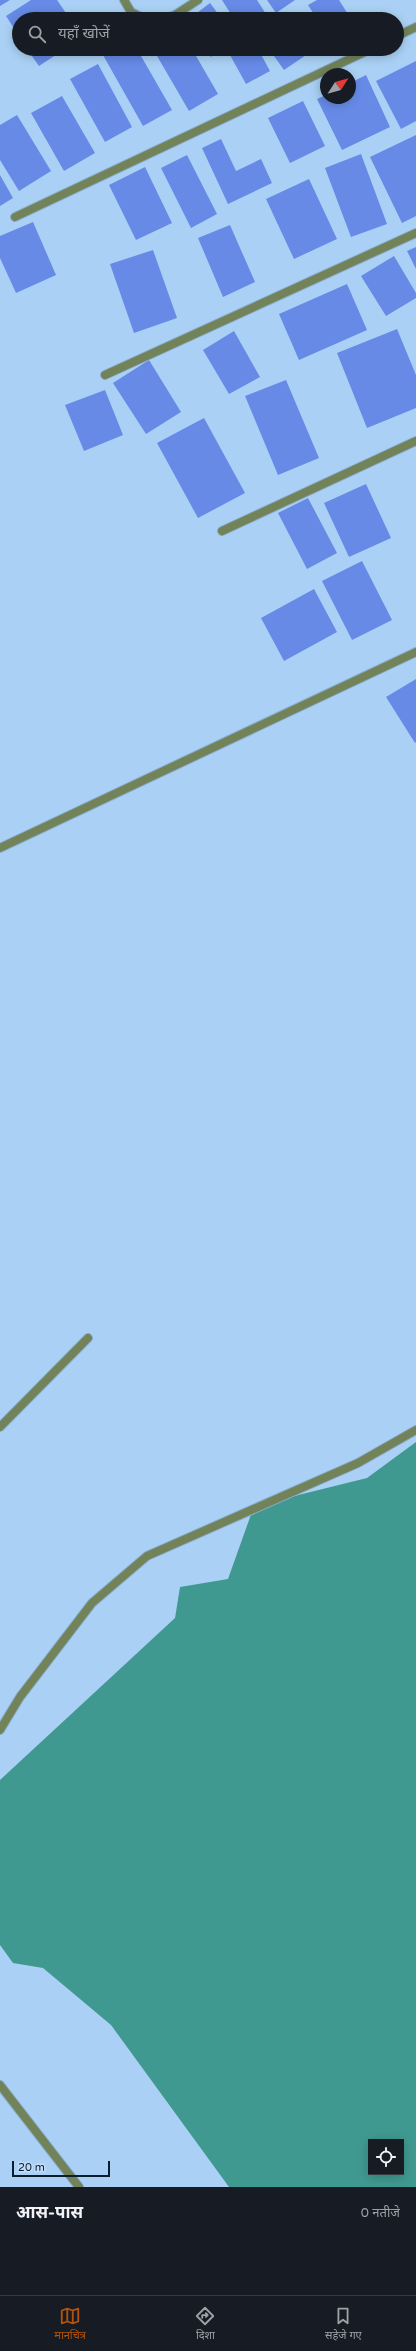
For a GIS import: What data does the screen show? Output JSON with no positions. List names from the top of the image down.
{
  "scale_bar": "20 m",
  "north": "top right",
  "page": {
    "search": "यहाँ खोजें",
    "scale": "20 m",
    "heading": ["आस-पास", "0 नतीजे"],
    "nav": ["मानचित्र", "दिशा", "सहेजे गए"]
  }
}
